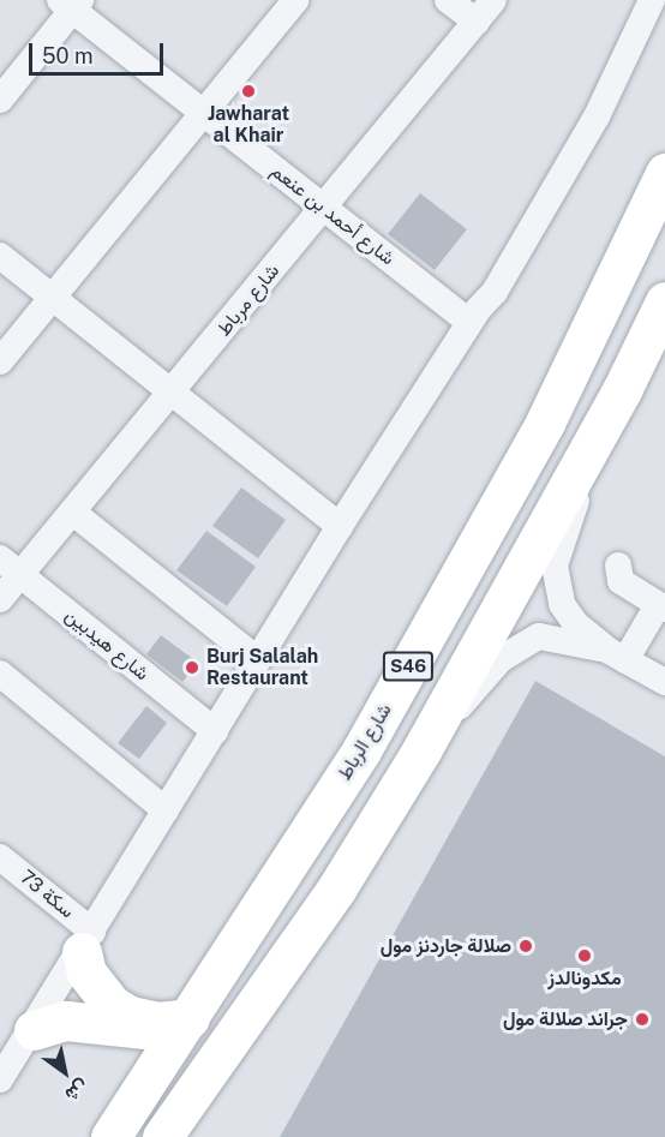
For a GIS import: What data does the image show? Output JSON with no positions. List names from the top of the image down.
{
  "streets": {
    "highway": ["S46", "شارع الرباط"],
    "street": [
      "شارع أحمد بن عنعم",
      "شارع مرباط",
      "شارع هيدبين",
      "سكة 73"
    ]
  },
  "crossings": [
    ["شارع أحمد بن عنعم", "شارع مرباط"],
    ["شارع مرباط", "شارع هيدبين"]
  ],
  "places": [
    "Jawharat al Khair",
    "Burj Salalah Restaurant",
    "صلالة جاردنز مول",
    "مكدونالدز",
    "جراند صلالة مول"
  ],
  "scale_bar": "50 m",
  "north": "bottom right"
}
